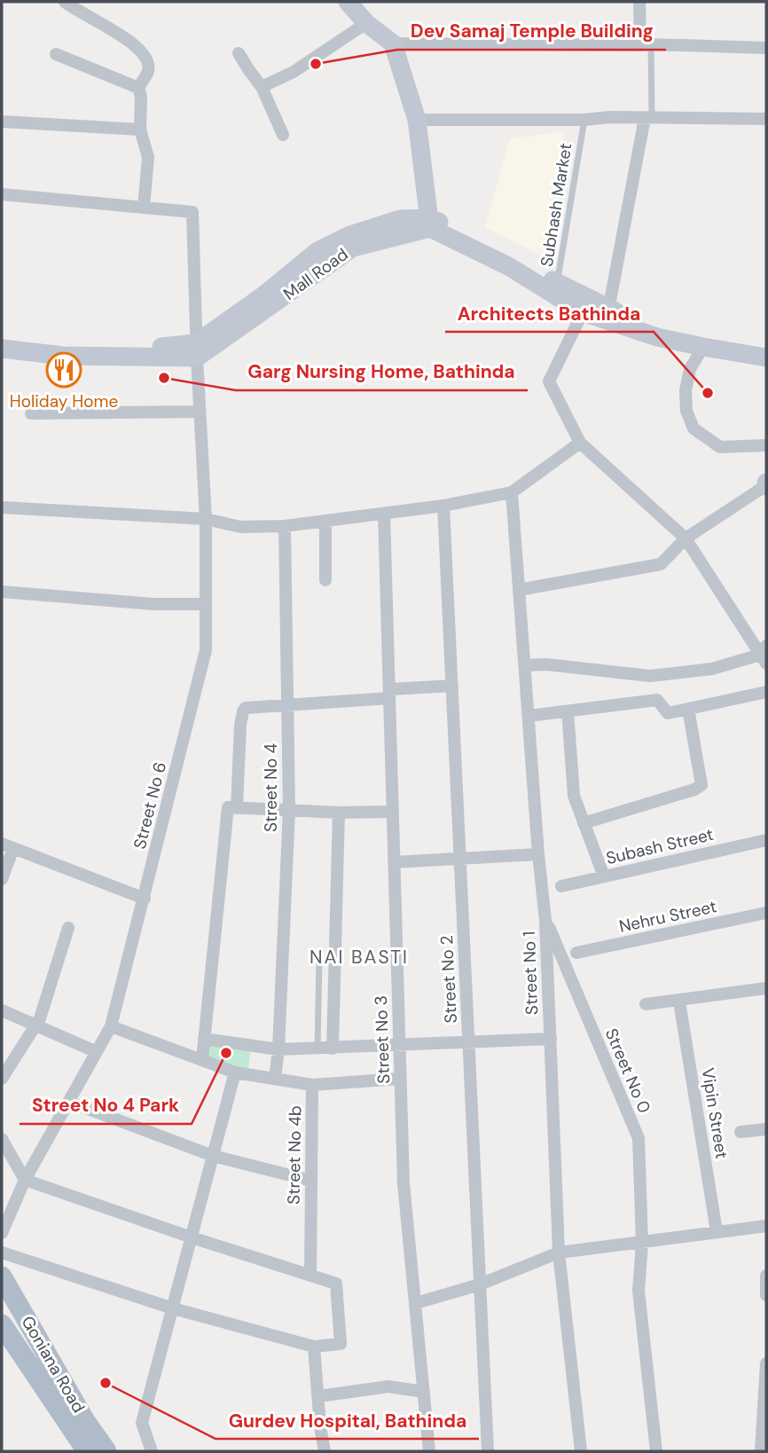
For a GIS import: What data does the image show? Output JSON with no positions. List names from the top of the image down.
{
  "streets": {
    "main road": ["Mall Road", "Goniana Road"],
    "street": [
      "Street No 4",
      "Street No 6",
      "Subash Street",
      "Nehru Street",
      "Street No 1",
      "Street No 2",
      "Street No 3",
      "Street No 0",
      "Vipin Street",
      "Street No 4b"
    ],
    "lane": ["Subhash Market"]
  },
  "crossings": [
    ["Mall Road", "Street No 6"],
    ["Street No 1", "Street No 0"],
    ["Street No 3", "Street No 4b"]
  ],
  "districts": ["NAI BASTI"],
  "places": {
    "other": [
      "Dev Samaj Temple Building",
      "Garg Nursing Home, Bathinda",
      "Architects Bathinda",
      "Street No 4 Park",
      "Gurdev Hospital, Bathinda"
    ],
    "restaurant": ["Holiday Home"]
  }
}
